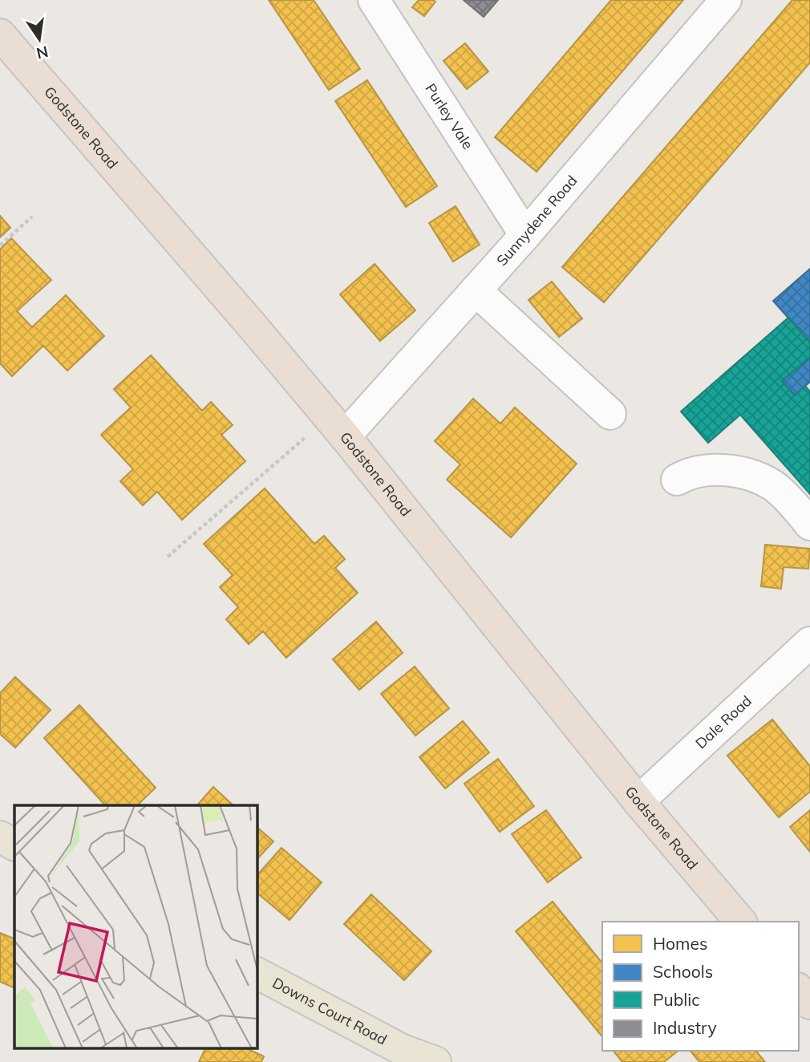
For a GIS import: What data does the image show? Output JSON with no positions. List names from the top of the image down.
{
  "streets": {
    "highway": ["Godstone Road"],
    "main road": ["Downs Court Road"],
    "street": ["Purley Vale", "Sunnydene Road", "Dale Road"]
  },
  "crossings": [
    ["Purley Vale", "Sunnydene Road"],
    ["Godstone Road", "Sunnydene Road"],
    ["Godstone Road", "Dale Road"]
  ],
  "legend": [
    "Homes",
    "Schools",
    "Public",
    "Industry"
  ],
  "north": "bottom"
}
